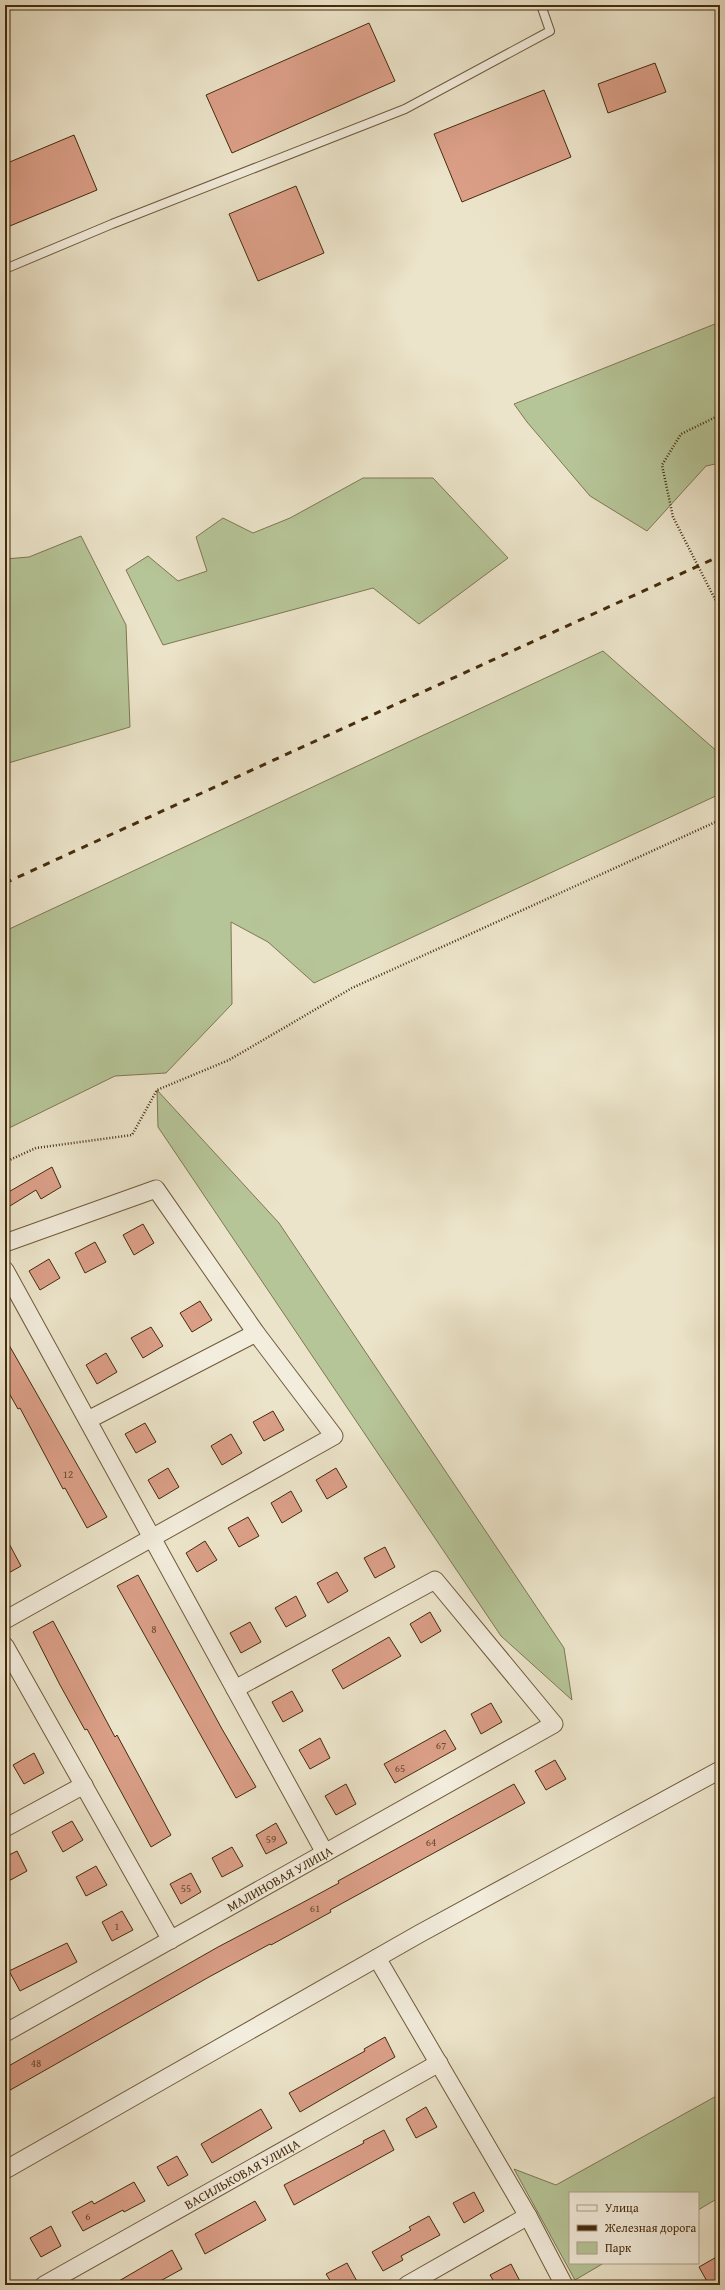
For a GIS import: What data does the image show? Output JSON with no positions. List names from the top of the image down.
{
  "streets": {
    "street": ["МАЛИНОВАЯ УЛИЦА", "ВАСИЛЬКОВАЯ УЛИЦА"]
  },
  "house_numbers": [
    "12",
    "8",
    "67",
    "65",
    "59",
    "64",
    "55",
    "61",
    "1",
    "48",
    "6"
  ],
  "legend": ["Улица", "Железная дорога", "Парк"]
}
